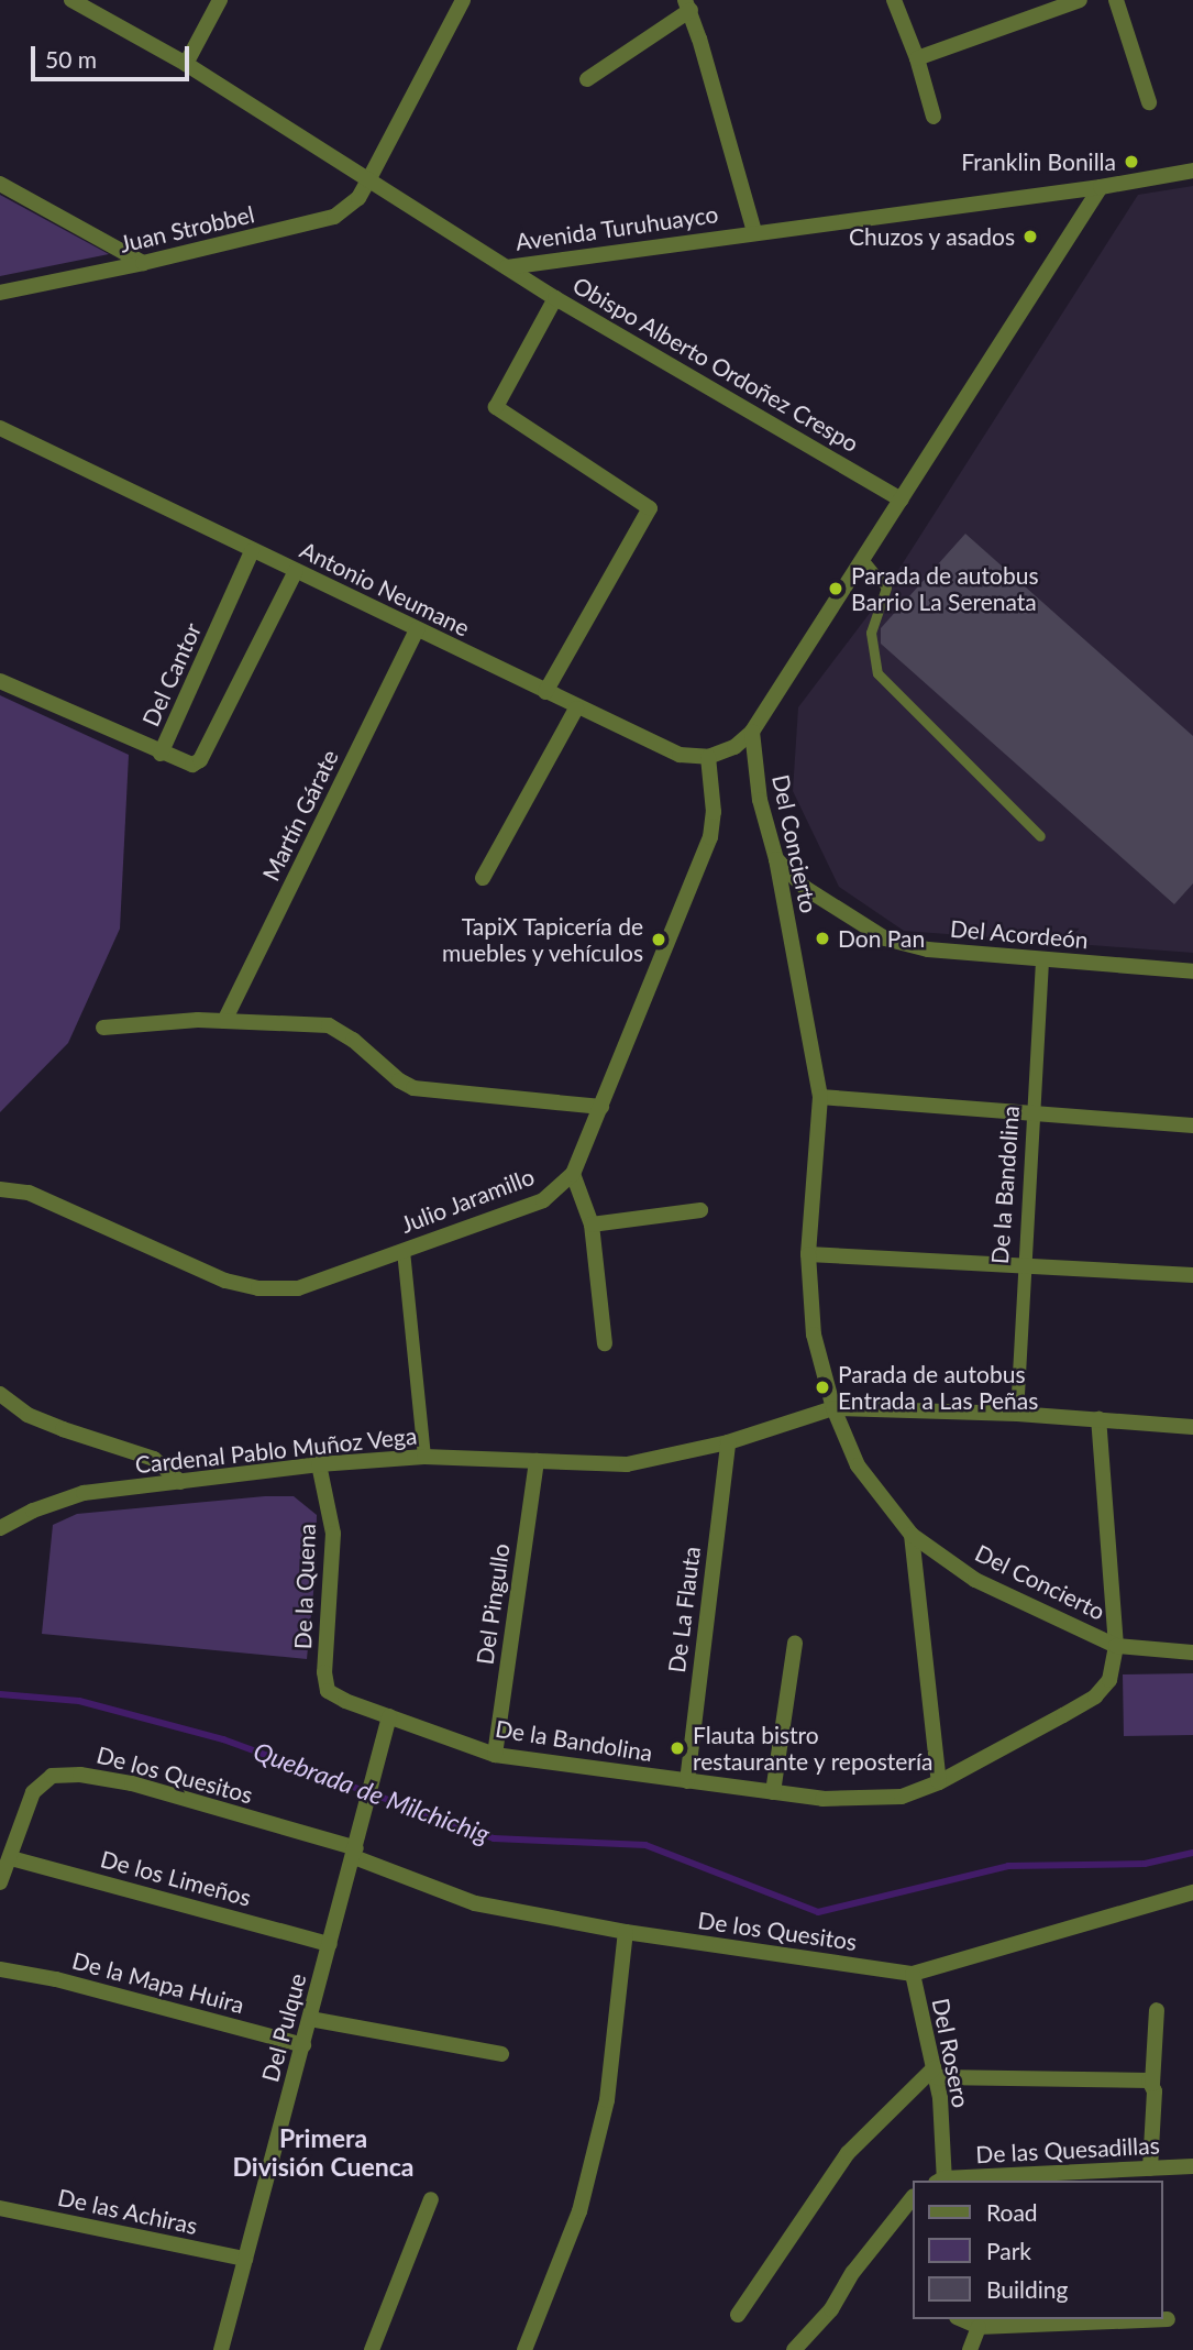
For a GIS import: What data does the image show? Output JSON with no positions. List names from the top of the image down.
{
  "streets": {
    "street": [
      "Avenida Turuhuayco",
      "Juan Strobbel",
      "Obispo Alberto Ordoñez Crespo",
      "Antonio Neumane",
      "Del Cantor",
      "Martín Gárate",
      "Del Concierto",
      "Del Acordeón",
      "De la Bandolina",
      "Julio Jaramillo",
      "Cardenal Pablo Muñoz Vega",
      "De la Quena",
      "Del Pingullo",
      "De La Flauta",
      "De los Quesitos",
      "De los Limeños",
      "De la Mapa Huira",
      "Del Pulque",
      "Del Rosero",
      "De las Quesadillas",
      "De las Achiras"
    ]
  },
  "crossings": [
    ["Avenida Turuhuayco", "Juan Strobbel"],
    ["Avenida Turuhuayco", "Obispo Alberto Ordoñez Crespo"],
    ["Antonio Neumane", "Del Cantor"],
    ["Antonio Neumane", "Martín Gárate"],
    ["Antonio Neumane", "Julio Jaramillo"],
    ["Del Concierto", "Del Acordeón"],
    ["Del Concierto", "De la Bandolina"],
    ["Del Concierto", "Cardenal Pablo Muñoz Vega"],
    ["Del Acordeón", "De la Bandolina"],
    ["De la Bandolina", "Cardenal Pablo Muñoz Vega"],
    ["De la Bandolina", "De la Quena"],
    ["De la Bandolina", "Del Pingullo"],
    ["De la Bandolina", "De La Flauta"],
    ["De la Bandolina", "Del Pulque"],
    ["Cardenal Pablo Muñoz Vega", "De la Quena"],
    ["Cardenal Pablo Muñoz Vega", "Del Pingullo"],
    ["Cardenal Pablo Muñoz Vega", "De La Flauta"],
    ["De los Quesitos", "De los Limeños"],
    ["De los Quesitos", "Del Pulque"],
    ["De los Quesitos", "Del Rosero"],
    ["De los Limeños", "Del Pulque"],
    ["De la Mapa Huira", "Del Pulque"],
    ["Del Pulque", "De las Achiras"]
  ],
  "districts": ["Primera División Cuenca"],
  "water": ["Quebrada de Milchichig"],
  "places": [
    "Franklin Bonilla",
    "Chuzos y asados",
    "Parada de autobus Barrio La Serenata",
    "Don Pan",
    "TapiX Tapicería de muebles y vehículos",
    "Parada de autobus Entrada a Las Peñas",
    "Flauta bistro restaurante y repostería"
  ],
  "legend": ["Road", "Park", "Building"],
  "scale_bar": "50 m"
}
